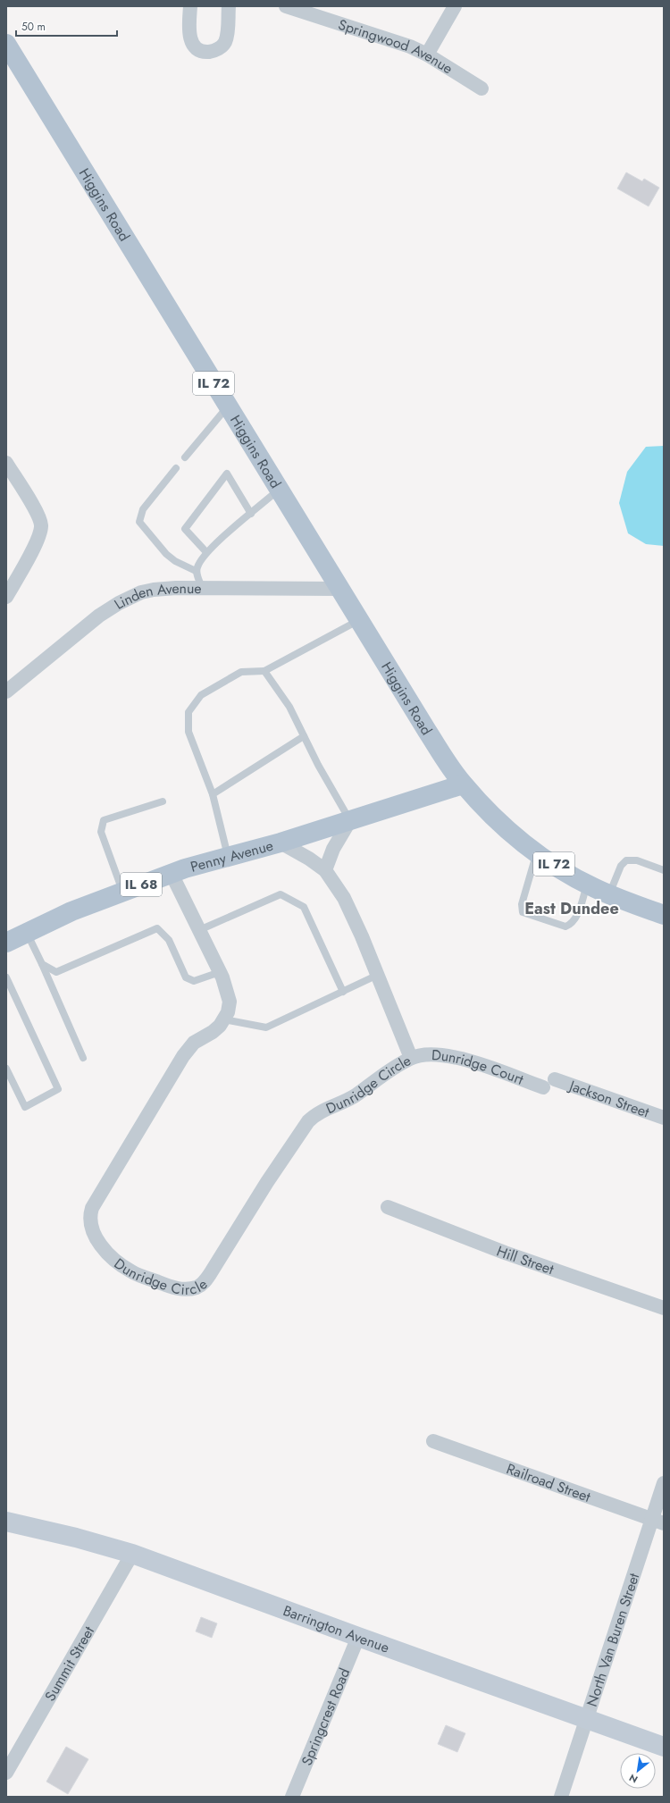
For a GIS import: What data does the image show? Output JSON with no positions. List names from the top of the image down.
{
  "streets": {
    "main road": [
      "Higgins Road",
      "IL 72",
      "Penny Avenue",
      "IL 68"
    ],
    "street": [
      "Springwood Avenue",
      "Linden Avenue",
      "Dunridge Court",
      "Dunridge Circle",
      "Jackson Street",
      "Hill Street",
      "Railroad Street",
      "Barrington Avenue",
      "North Van Buren Street",
      "Summit Street",
      "Springcrest Road"
    ]
  },
  "crossings": [
    ["Higgins Road", "IL 72"],
    ["Higgins Road", "Linden Avenue"],
    ["Higgins Road", "Penny Avenue"],
    ["IL 72", "Penny Avenue"],
    ["Penny Avenue", "Dunridge Circle"],
    ["Dunridge Court", "Dunridge Circle"],
    ["Railroad Street", "North Van Buren Street"],
    ["Barrington Avenue", "North Van Buren Street"],
    ["Barrington Avenue", "Summit Street"],
    ["Barrington Avenue", "Springcrest Road"]
  ],
  "districts": ["East Dundee"],
  "scale_bar": "50 m",
  "north": "bottom left"
}
